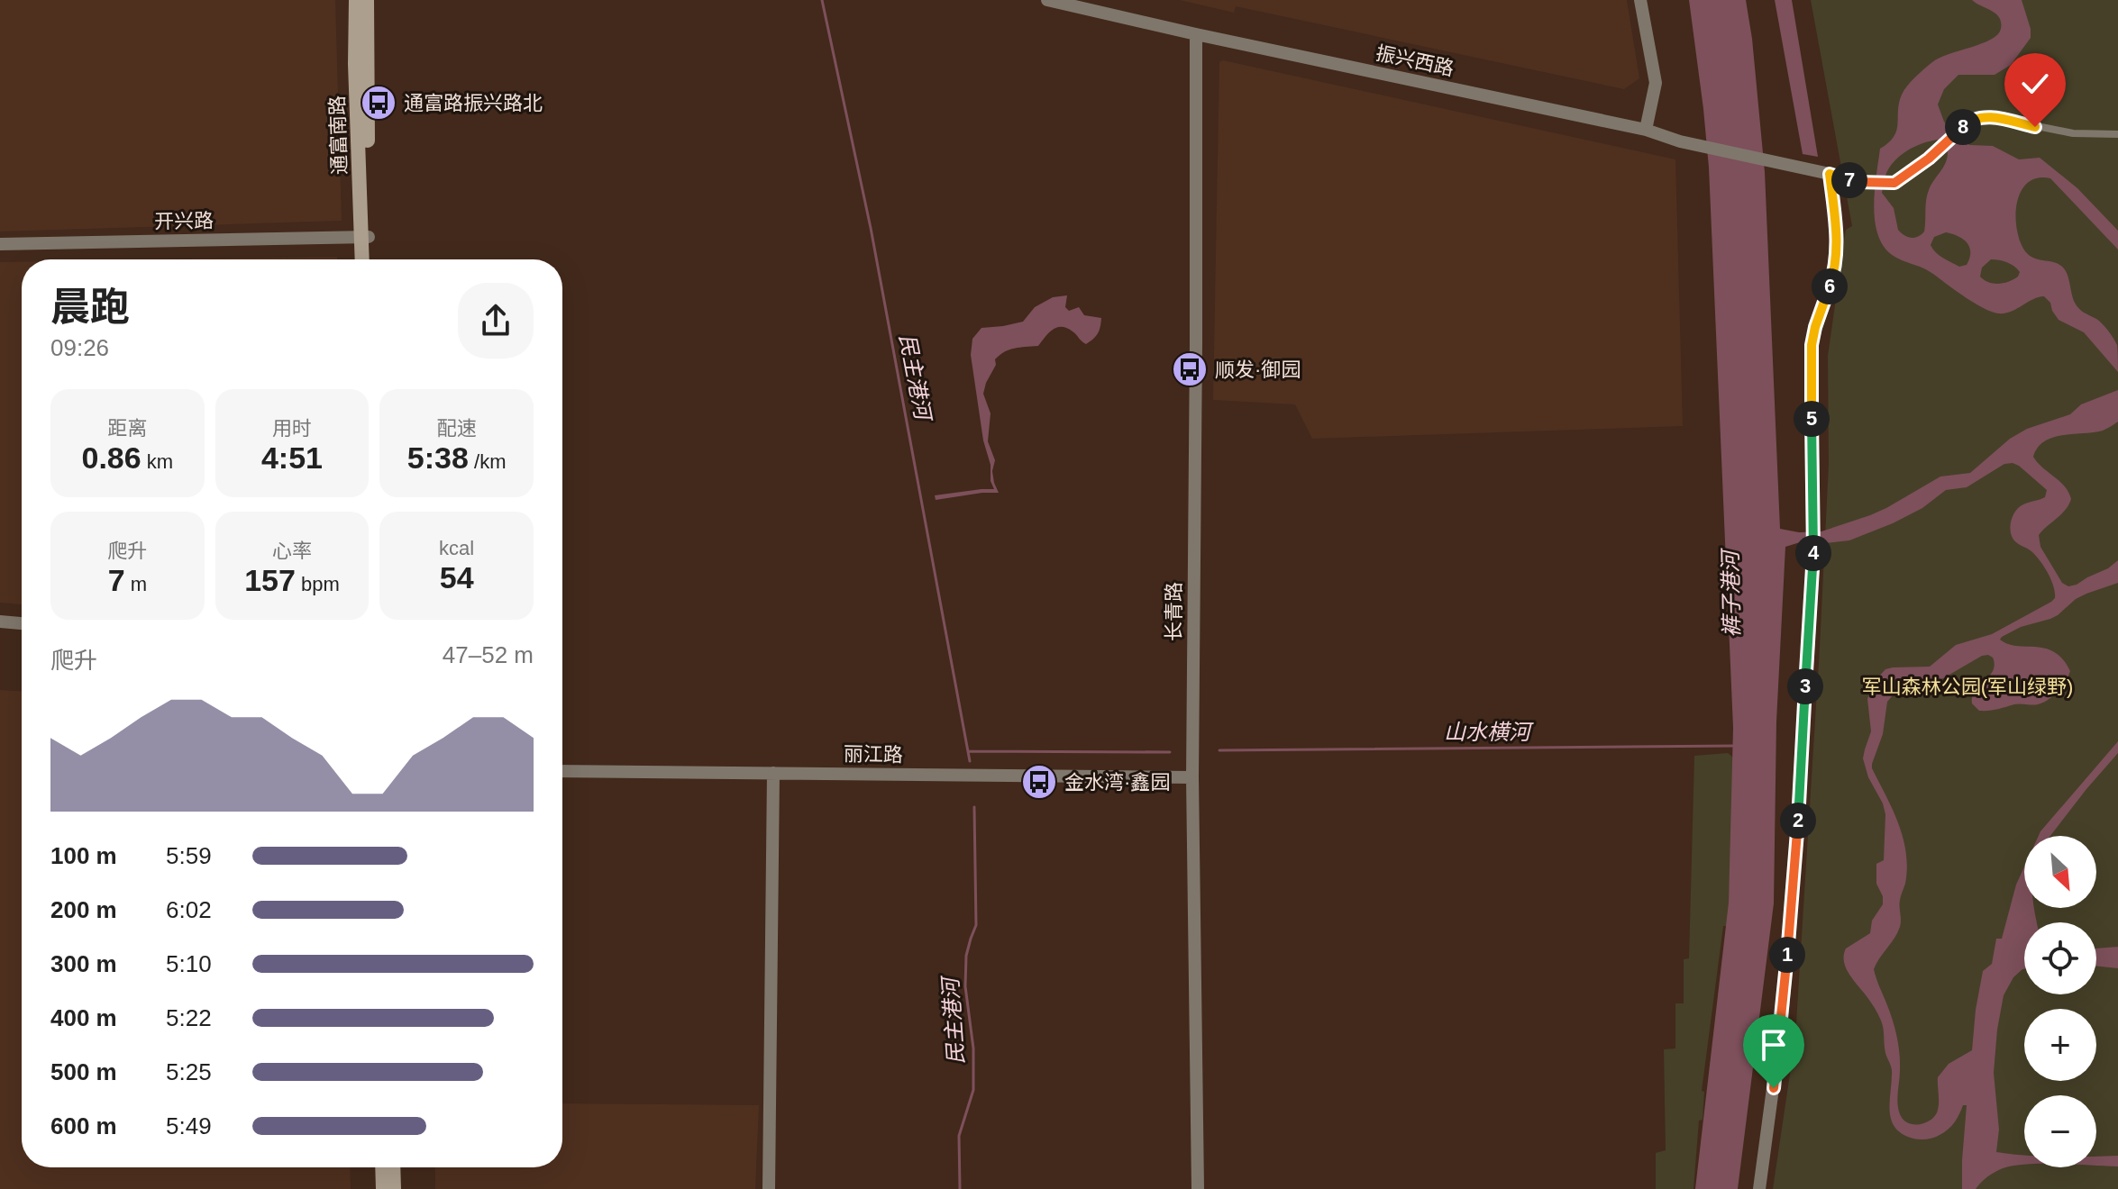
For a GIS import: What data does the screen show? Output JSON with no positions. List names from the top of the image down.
{
  "streets": {
    "main road": ["通富南路"],
    "street": [
      "振兴西路",
      "开兴路",
      "长青路",
      "丽江路"
    ]
  },
  "crossings": [
    ["振兴西路", "长青路"],
    ["通富南路", "开兴路"],
    ["长青路", "丽江路"]
  ],
  "water": ["民主港河", "裤子港河", "山水横河"],
  "parks": ["军山森林公园(军山绿野)"],
  "places": {
    "bus stop": ["通富路振兴路北", "顺发·御园", "金水湾·鑫园"]
  },
  "north": "bottom right",
  "page": {
    "pins": [
      "8",
      "7",
      "6",
      "5",
      "4",
      "3",
      "2",
      "1"
    ],
    "heading": ["晨跑", "09:26"],
    "stats": [
      ["距离", "0.86 km"],
      ["用时", "4:51"],
      ["配速", "5:38 /km"],
      ["爬升", "7 m"],
      ["心率", "157 bpm"],
      ["kcal", "54"]
    ],
    "chart": ["爬升", "47–52 m"],
    "list": [
      {
        "name": "100 m",
        "note": "5:59"
      },
      {
        "name": "200 m",
        "note": "6:02"
      },
      {
        "name": "300 m",
        "note": "5:10"
      },
      {
        "name": "400 m",
        "note": "5:22"
      },
      {
        "name": "500 m",
        "note": "5:25"
      },
      {
        "name": "600 m",
        "note": "5:49"
      }
    ],
    "map_buttons": ["+", "−"]
  }
}
